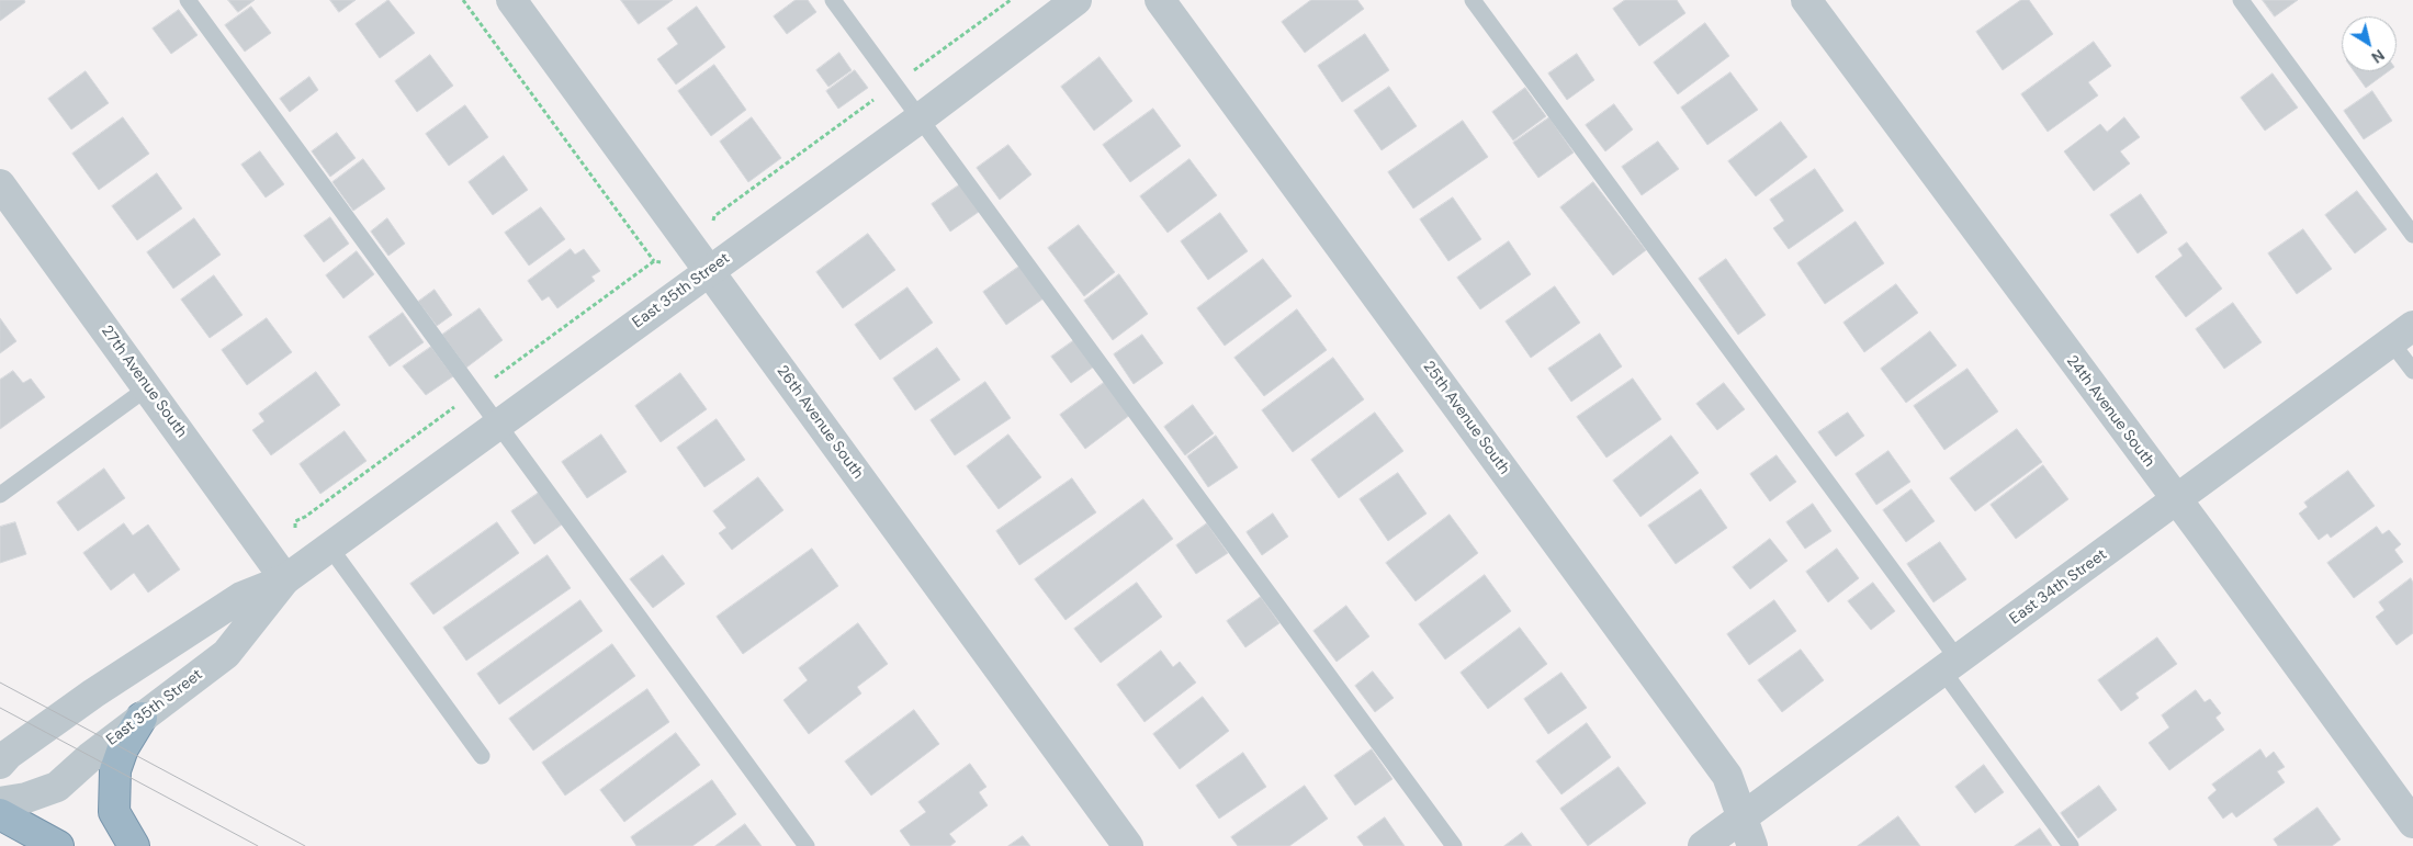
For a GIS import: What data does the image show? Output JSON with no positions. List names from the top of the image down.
{
  "streets": {
    "street": [
      "East 35th Street",
      "27th Avenue South",
      "24th Avenue South",
      "25th Avenue South",
      "26th Avenue South",
      "East 34th Street"
    ]
  },
  "crossings": [
    ["East 35th Street", "27th Avenue South"],
    ["East 35th Street", "26th Avenue South"],
    ["24th Avenue South", "East 34th Street"],
    ["25th Avenue South", "East 34th Street"]
  ],
  "north": "bottom right"
}
